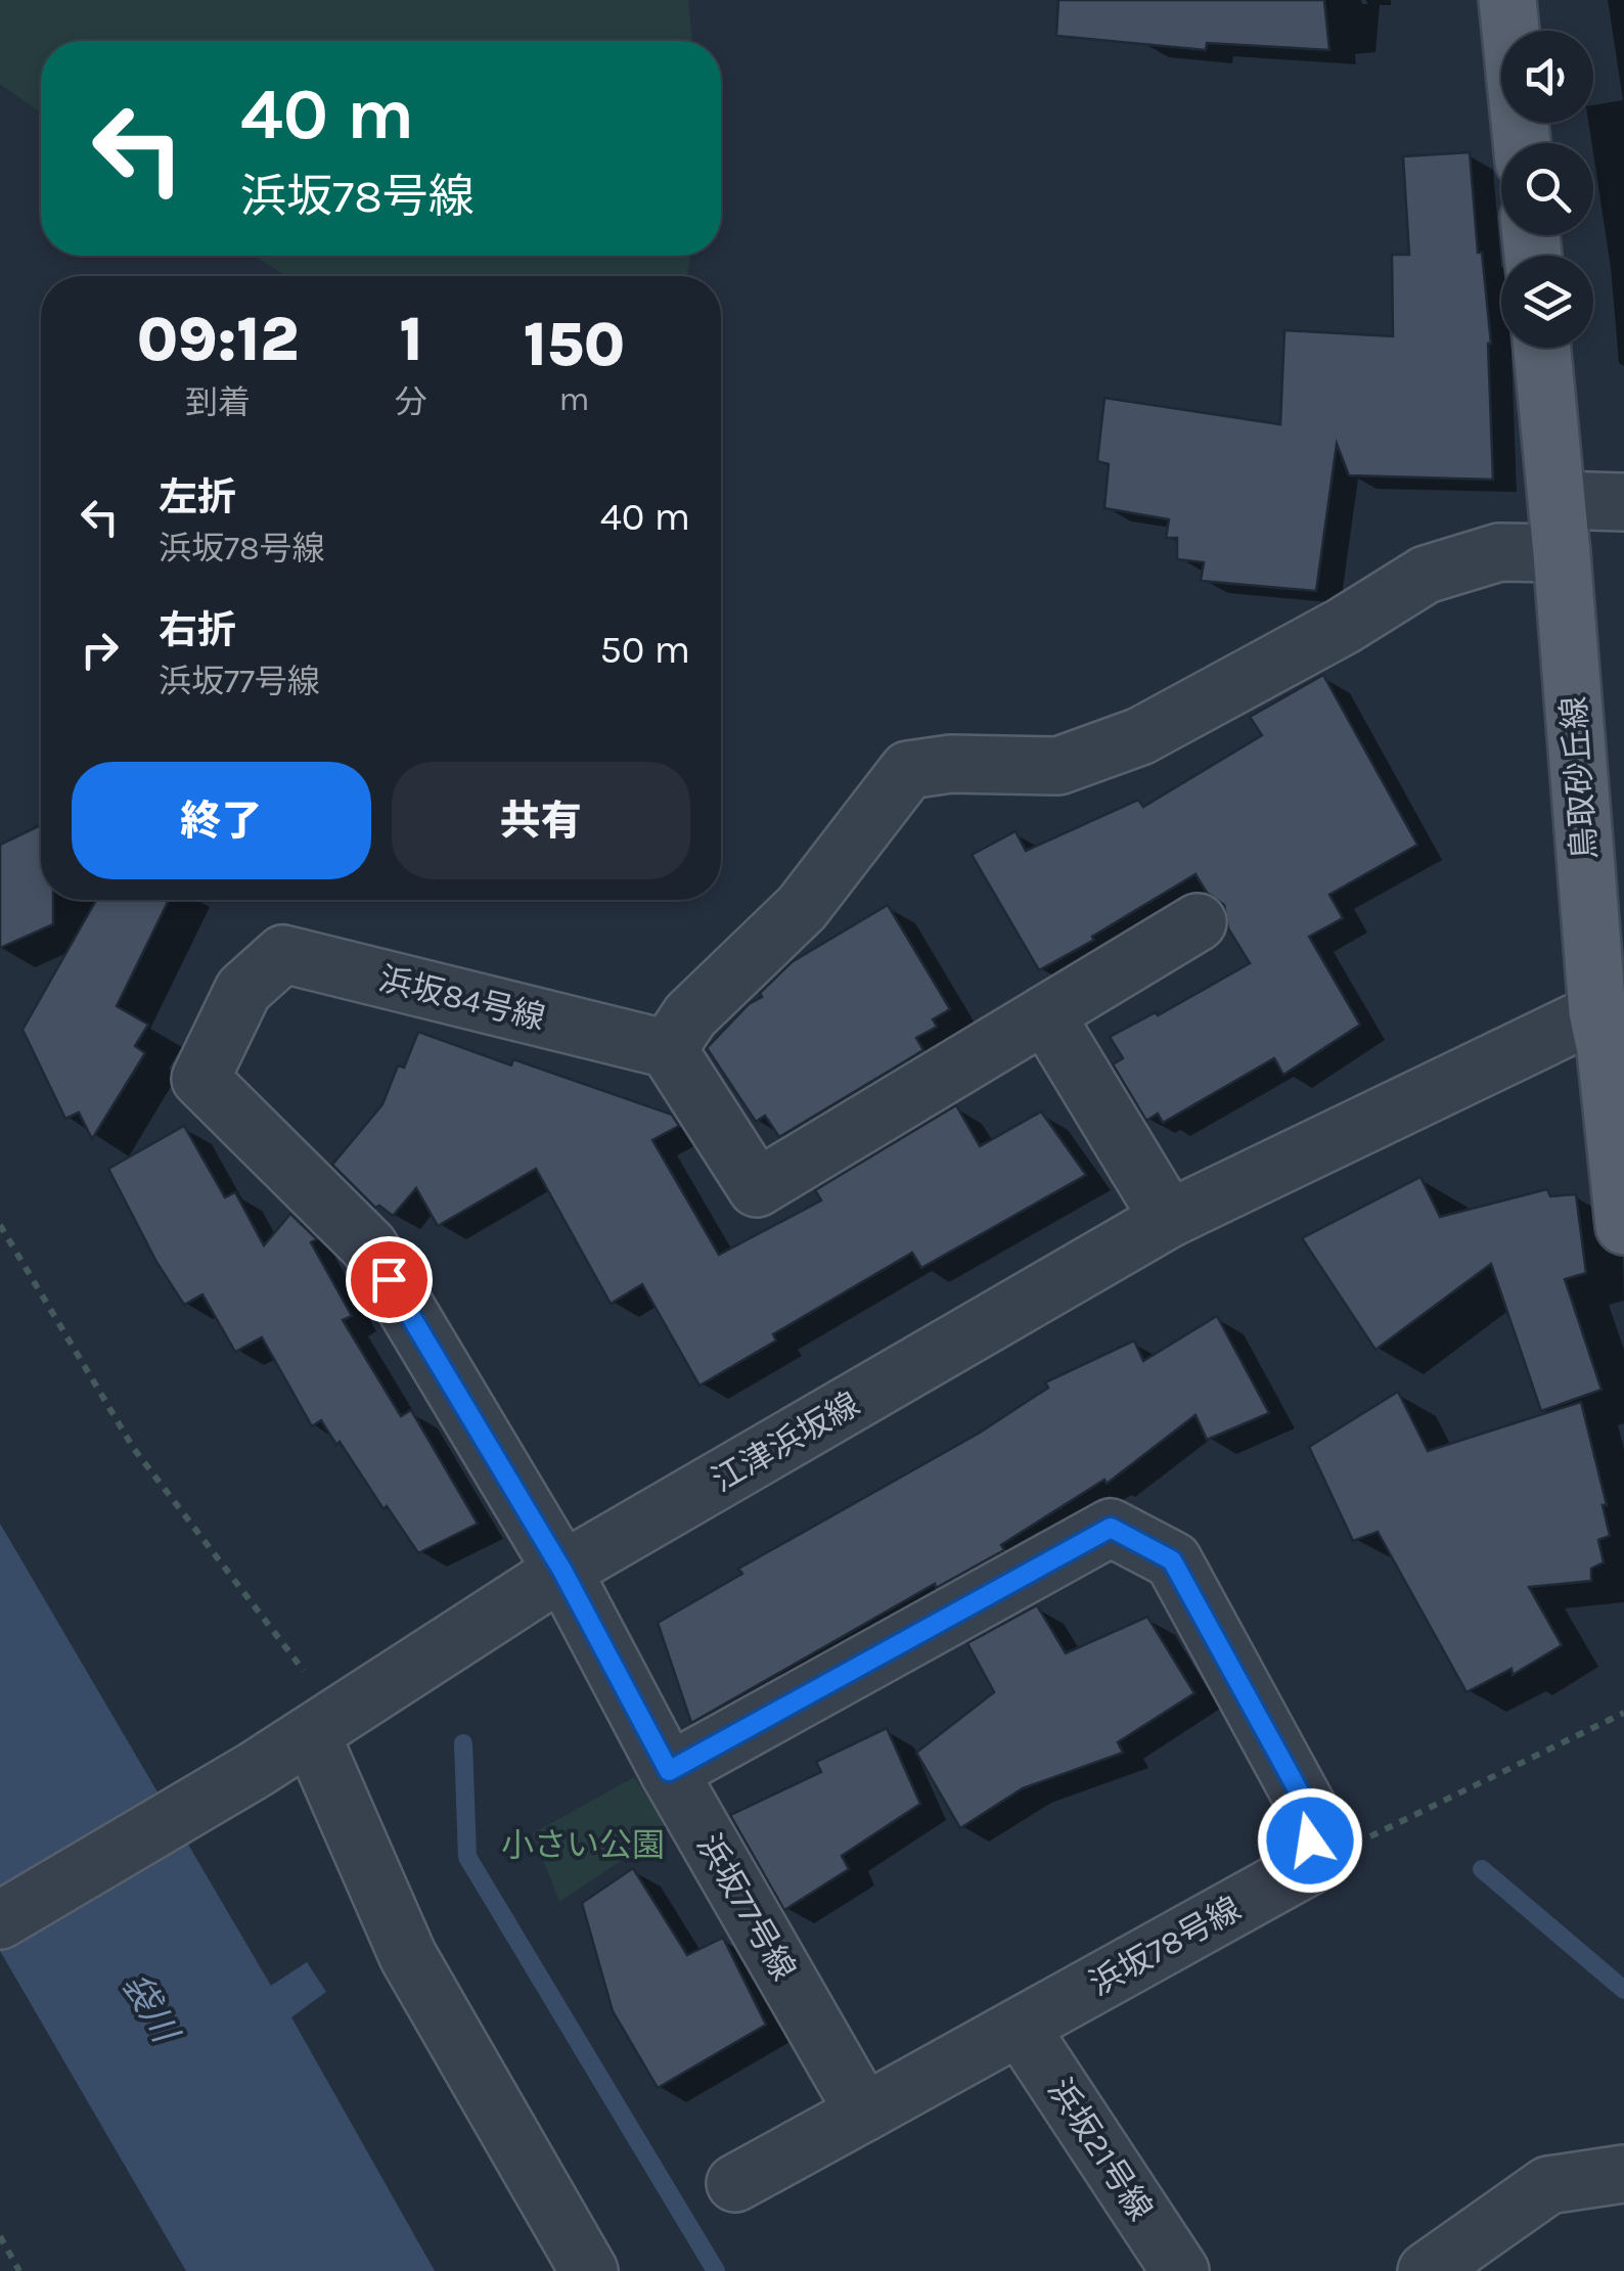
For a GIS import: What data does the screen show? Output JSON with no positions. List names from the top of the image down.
{
  "streets": {
    "main road": ["鳥取砂丘線"],
    "street": [
      "浜坂84号線",
      "江津浜坂線",
      "浜坂77号線",
      "浜坂78号線",
      "浜坂21号線"
    ]
  },
  "crossings": [
    ["鳥取砂丘線", "江津浜坂線"],
    ["浜坂84号線", "江津浜坂線"],
    ["浜坂84号線", "浜坂77号線"],
    ["江津浜坂線", "浜坂77号線"],
    ["浜坂77号線", "浜坂78号線"],
    ["浜坂78号線", "浜坂21号線"]
  ],
  "water": ["袋川"],
  "parks": ["小さい公園"],
  "page": {
    "turn": ["40 m", "浜坂78号線"],
    "eta": [
      "09:12",
      "到着",
      "1",
      "分",
      "150",
      "m"
    ],
    "list": [
      {
        "name": "左折",
        "note": "浜坂78号線",
        "value": "40 m"
      },
      {
        "name": "右折",
        "note": "浜坂77号線",
        "value": "50 m"
      }
    ],
    "buttons": ["終了", "共有"]
  }
}
